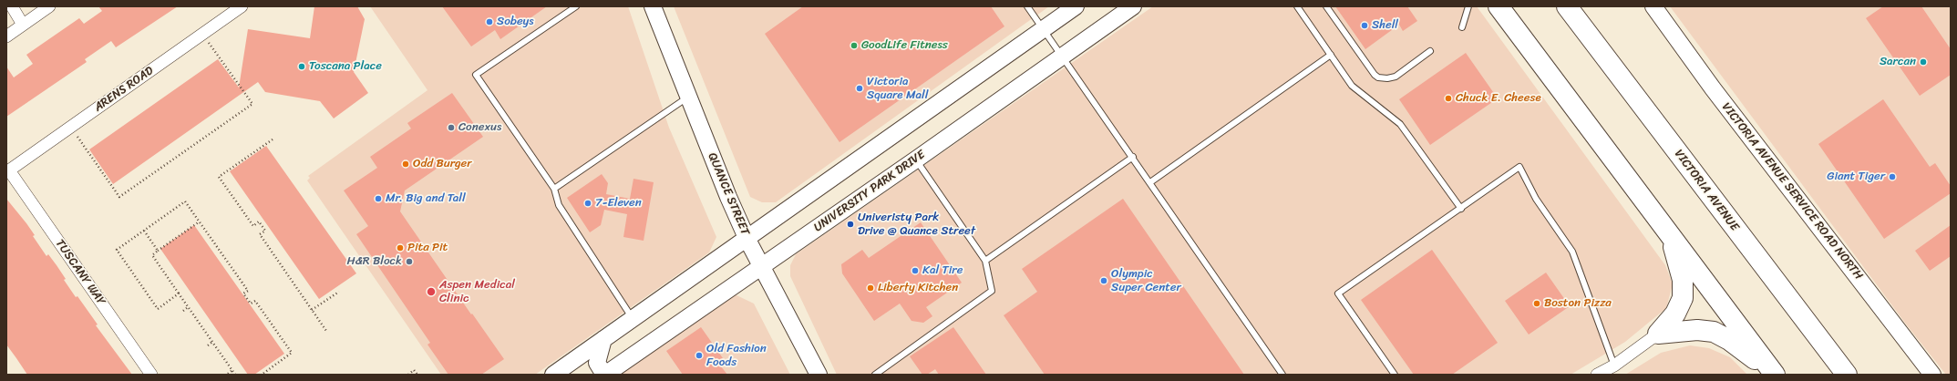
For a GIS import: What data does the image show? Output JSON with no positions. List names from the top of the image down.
{
  "streets": {
    "highway": ["VICTORIA AVENUE"],
    "street": [
      "ARENS ROAD",
      "UNIVERSITY PARK DRIVE",
      "VICTORIA AVENUE SERVICE ROAD NORTH",
      "QUANCE STREET",
      "TUSCANY WAY"
    ]
  },
  "crossings": [
    ["ARENS ROAD", "TUSCANY WAY"],
    ["UNIVERSITY PARK DRIVE", "QUANCE STREET"]
  ],
  "places": [
    "Sobeys",
    "Shell",
    "GoodLife Fitness",
    "Sarcan",
    "Toscana Place",
    "Victoria Square Mall",
    "Chuck E. Cheese",
    "Conexus",
    "Odd Burger",
    "Giant Tiger",
    "Mr. Big and Tall",
    "7-Eleven",
    "Univeristy Park Drive @ Quance Street",
    "Pita Pit",
    "H&R Block",
    "Kal Tire",
    "Olympic Super Center",
    "Liberty Kitchen",
    "Aspen Medical Clinic",
    "Boston Pizza",
    "Old Fashion Foods"
  ]
}
